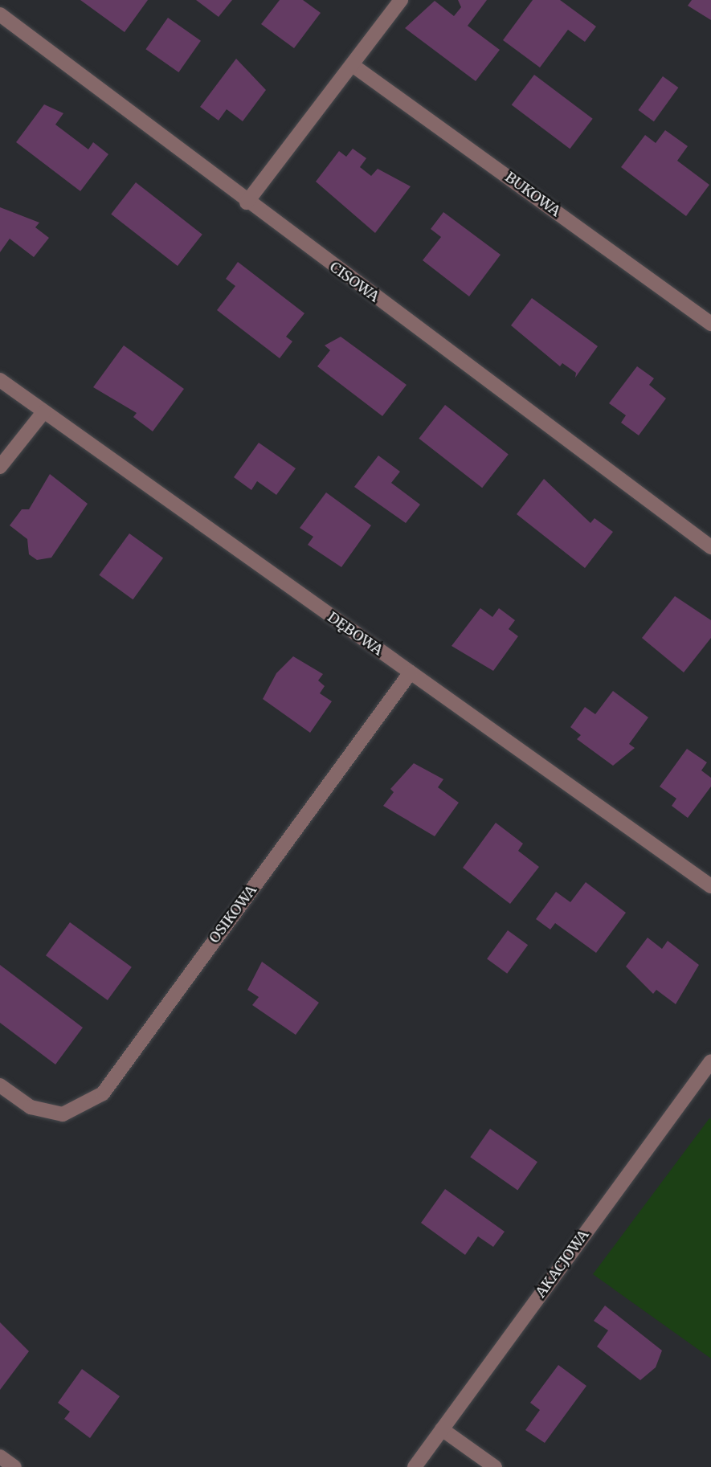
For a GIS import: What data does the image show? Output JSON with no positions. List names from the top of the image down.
{
  "streets": {
    "street": [
      "BUKOWA",
      "CISOWA",
      "DĘBOWA",
      "OSIKOWA",
      "AKACJOWA"
    ]
  },
  "crossings": [
    ["DĘBOWA", "OSIKOWA"]
  ]
}
